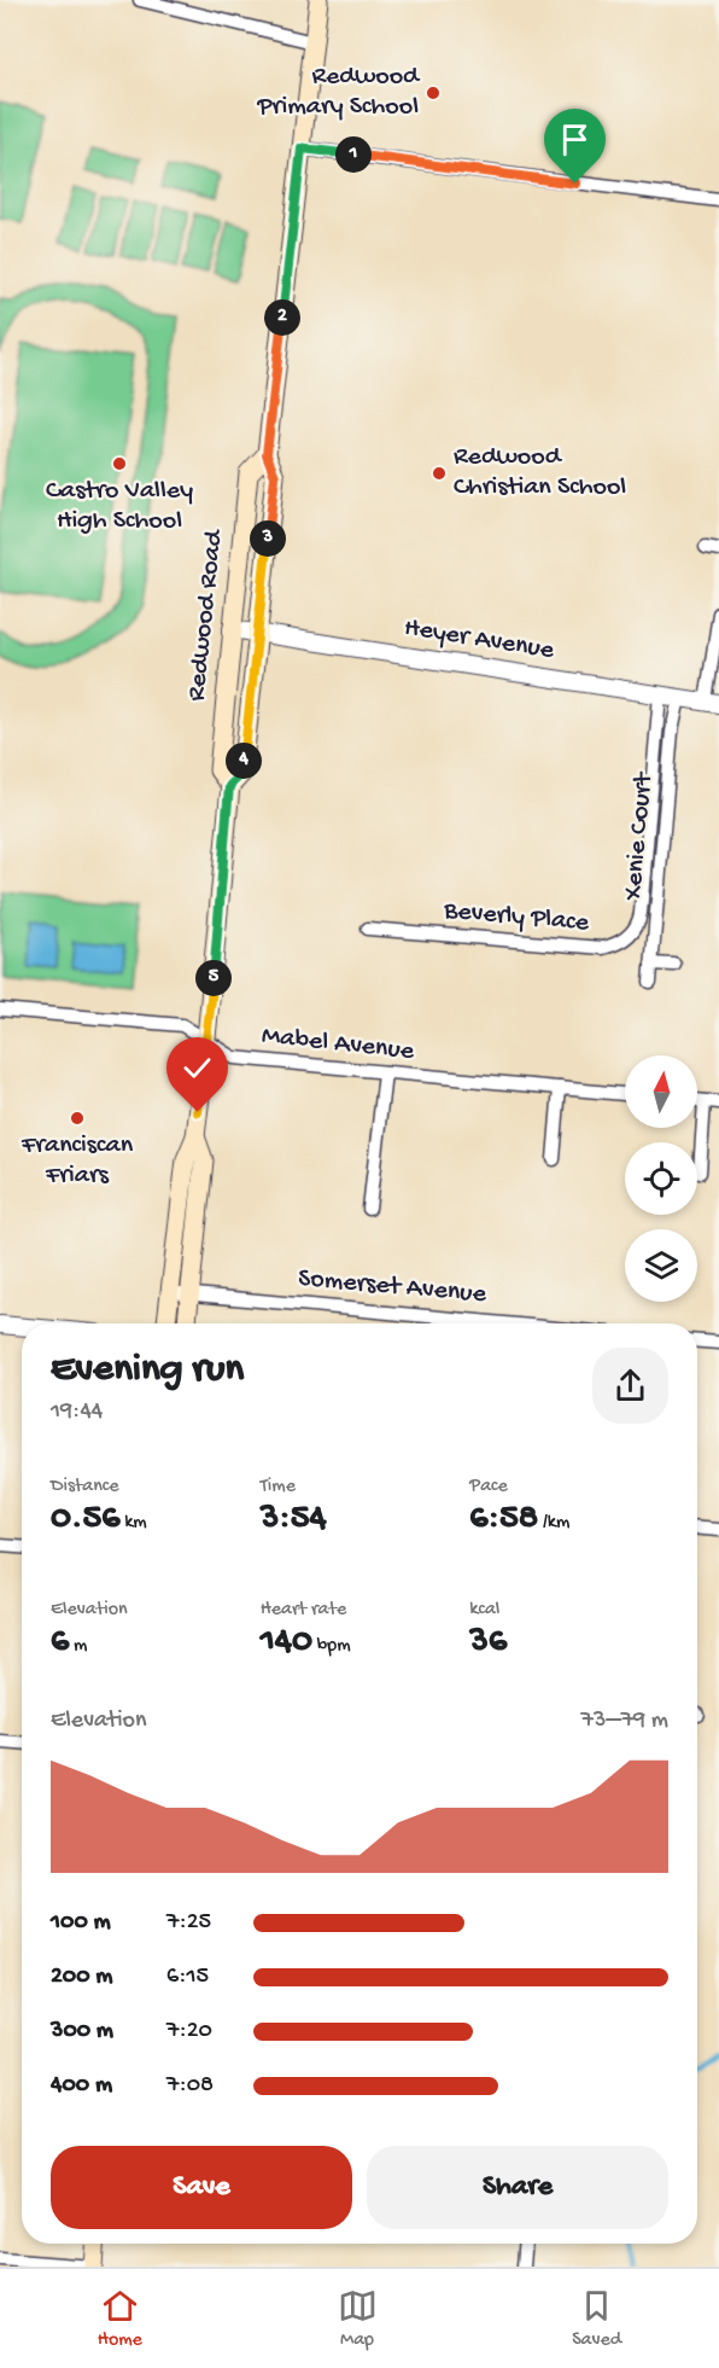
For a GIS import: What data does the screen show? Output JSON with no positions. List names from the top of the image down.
{
  "streets": {
    "main road": ["Redwood Road"],
    "street": [
      "Heyer Avenue",
      "Xenie Court",
      "Beverly Place",
      "Mabel Avenue",
      "Somerset Avenue"
    ]
  },
  "crossings": [
    ["Redwood Road", "Heyer Avenue"],
    ["Redwood Road", "Mabel Avenue"],
    ["Redwood Road", "Somerset Avenue"],
    ["Heyer Avenue", "Xenie Court"],
    ["Heyer Avenue", "Beverly Place"]
  ],
  "places": [
    "Redwood Primary School",
    "Castro Valley High School",
    "Redwood Christian School",
    "Franciscan Friars"
  ],
  "north": "top",
  "page": {
    "pins": [
      "1",
      "2",
      "3",
      "4",
      "5"
    ],
    "heading": ["Evening run", "19:44"],
    "stats": [
      ["Distance", "0.56 km"],
      ["Time", "3:54"],
      ["Pace", "6:58 /km"],
      ["Elevation", "6 m"],
      ["Heart rate", "140 bpm"],
      ["kcal", "36"]
    ],
    "chart": ["Elevation", "73–79 m"],
    "list": [
      {
        "name": "100 m",
        "note": "7:25"
      },
      {
        "name": "200 m",
        "note": "6:15"
      },
      {
        "name": "300 m",
        "note": "7:20"
      },
      {
        "name": "400 m",
        "note": "7:08"
      }
    ],
    "buttons": ["Save", "Share"],
    "tabs": ["Home", "Map", "Saved"]
  }
}
